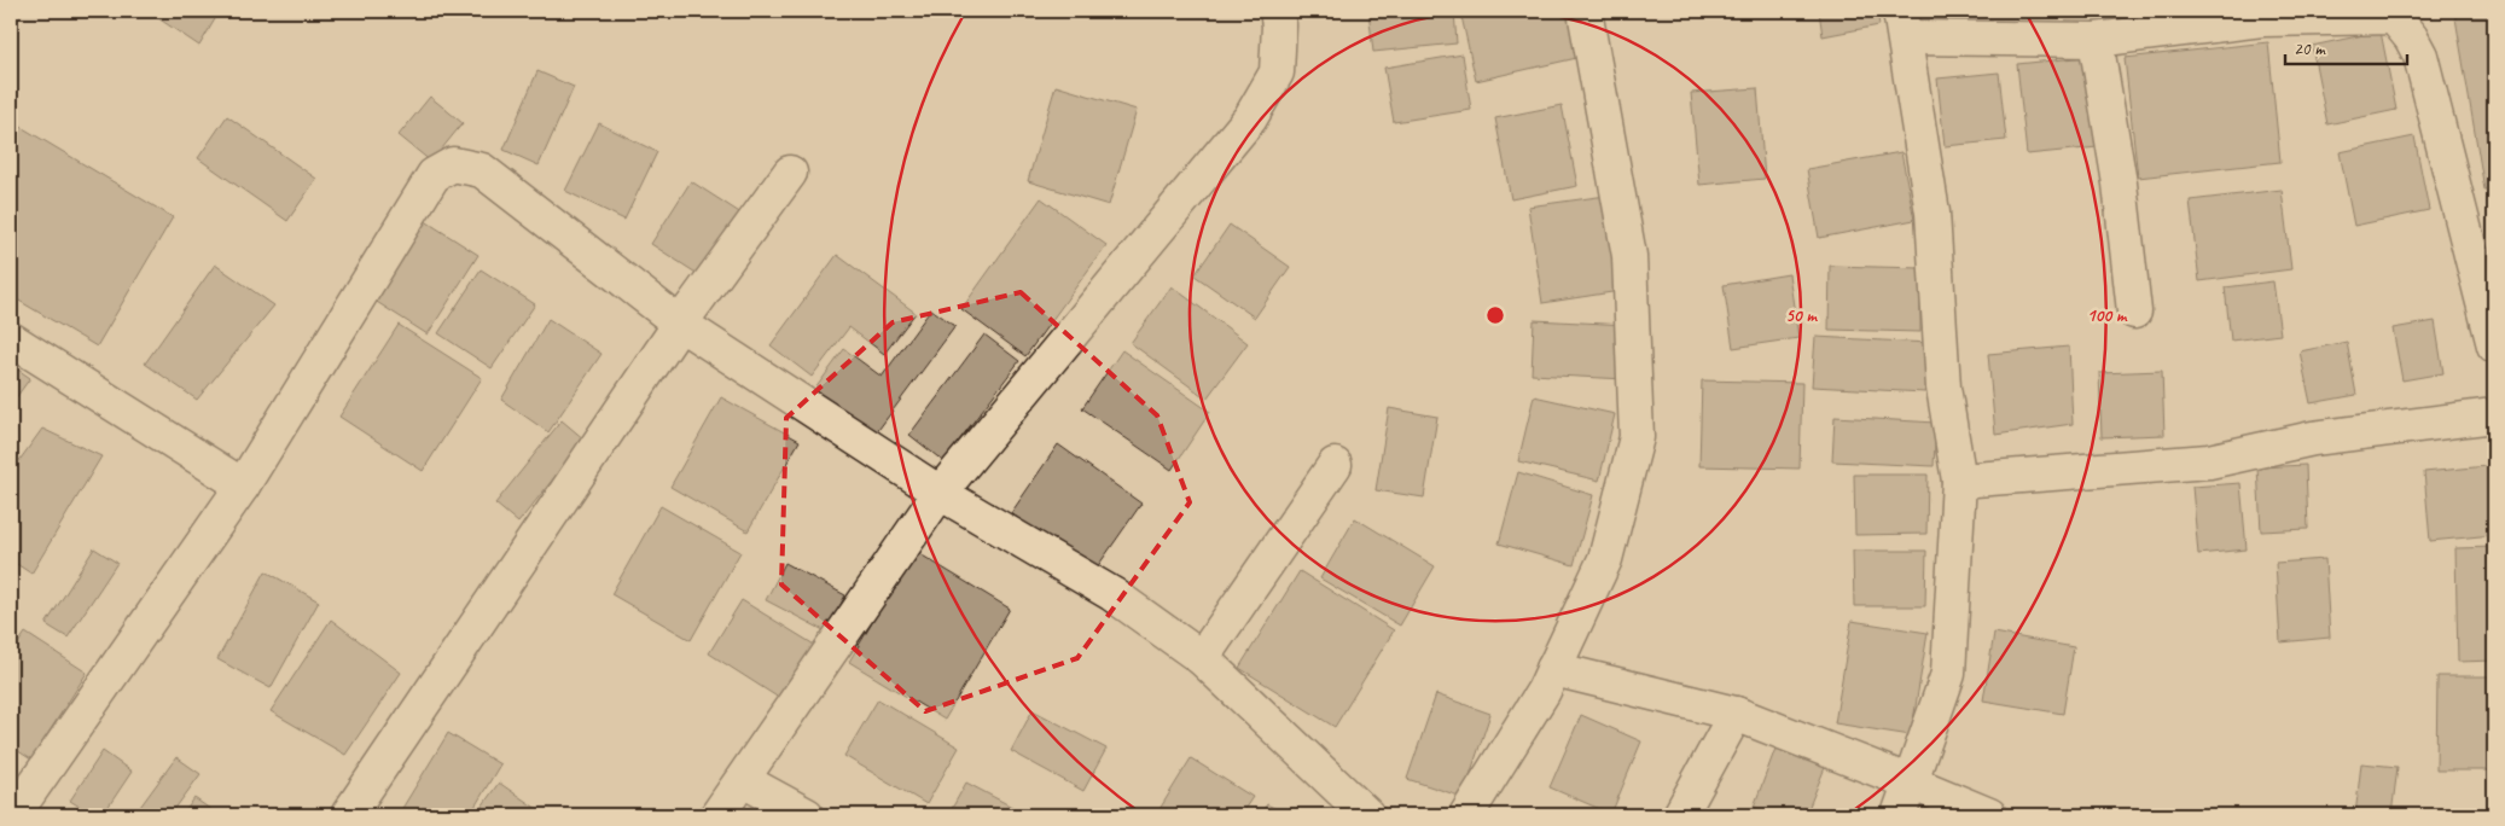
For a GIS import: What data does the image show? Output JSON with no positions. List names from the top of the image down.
{
  "scale_bar": "20 m",
  "rings": ["50 m", "100 m"]
}
